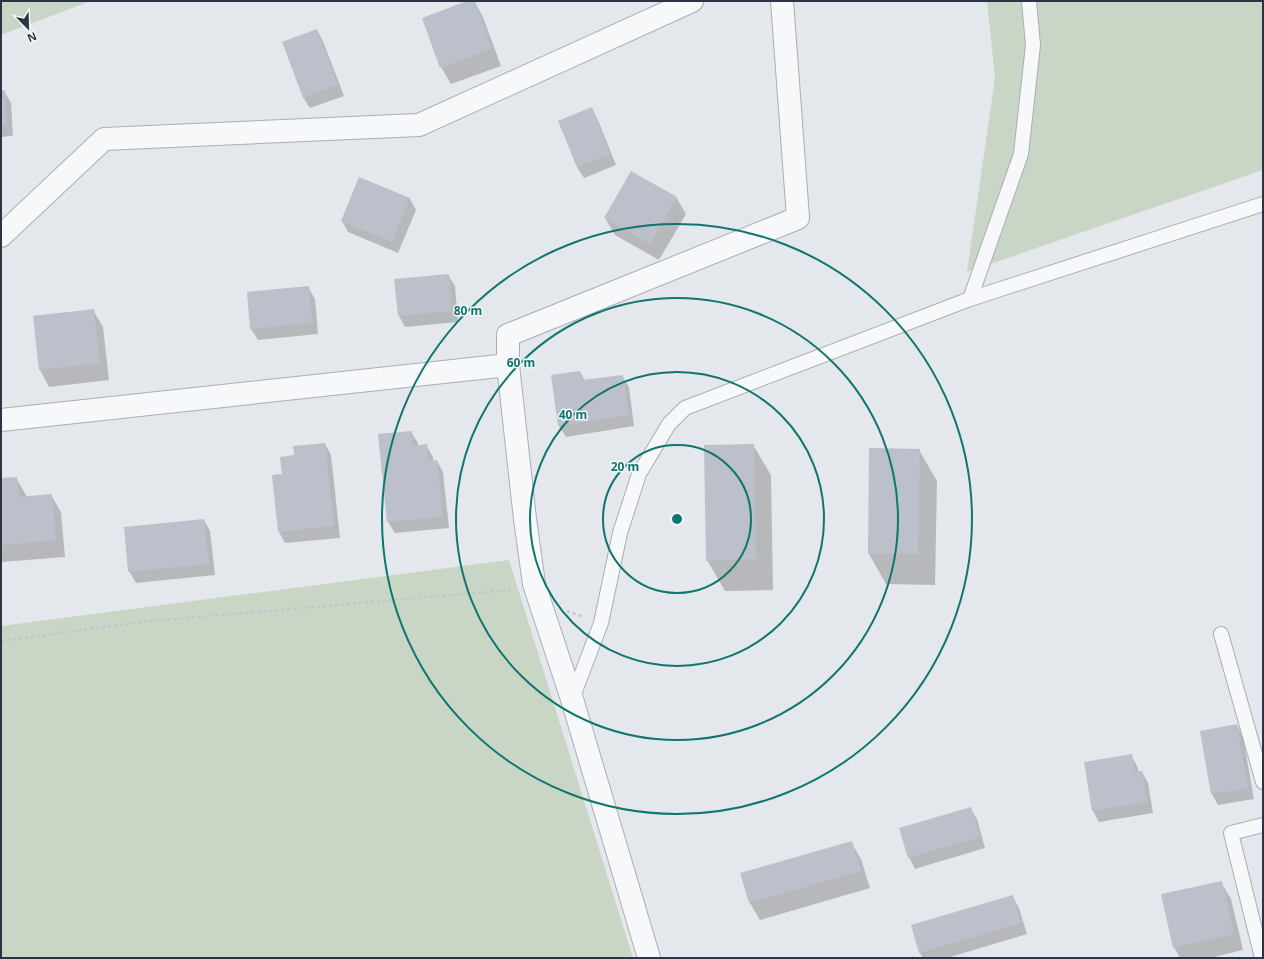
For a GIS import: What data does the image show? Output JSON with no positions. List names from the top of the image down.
{
  "north": "bottom right",
  "rings": [
    "80 m",
    "60 m",
    "40 m",
    "20 m"
  ]
}
